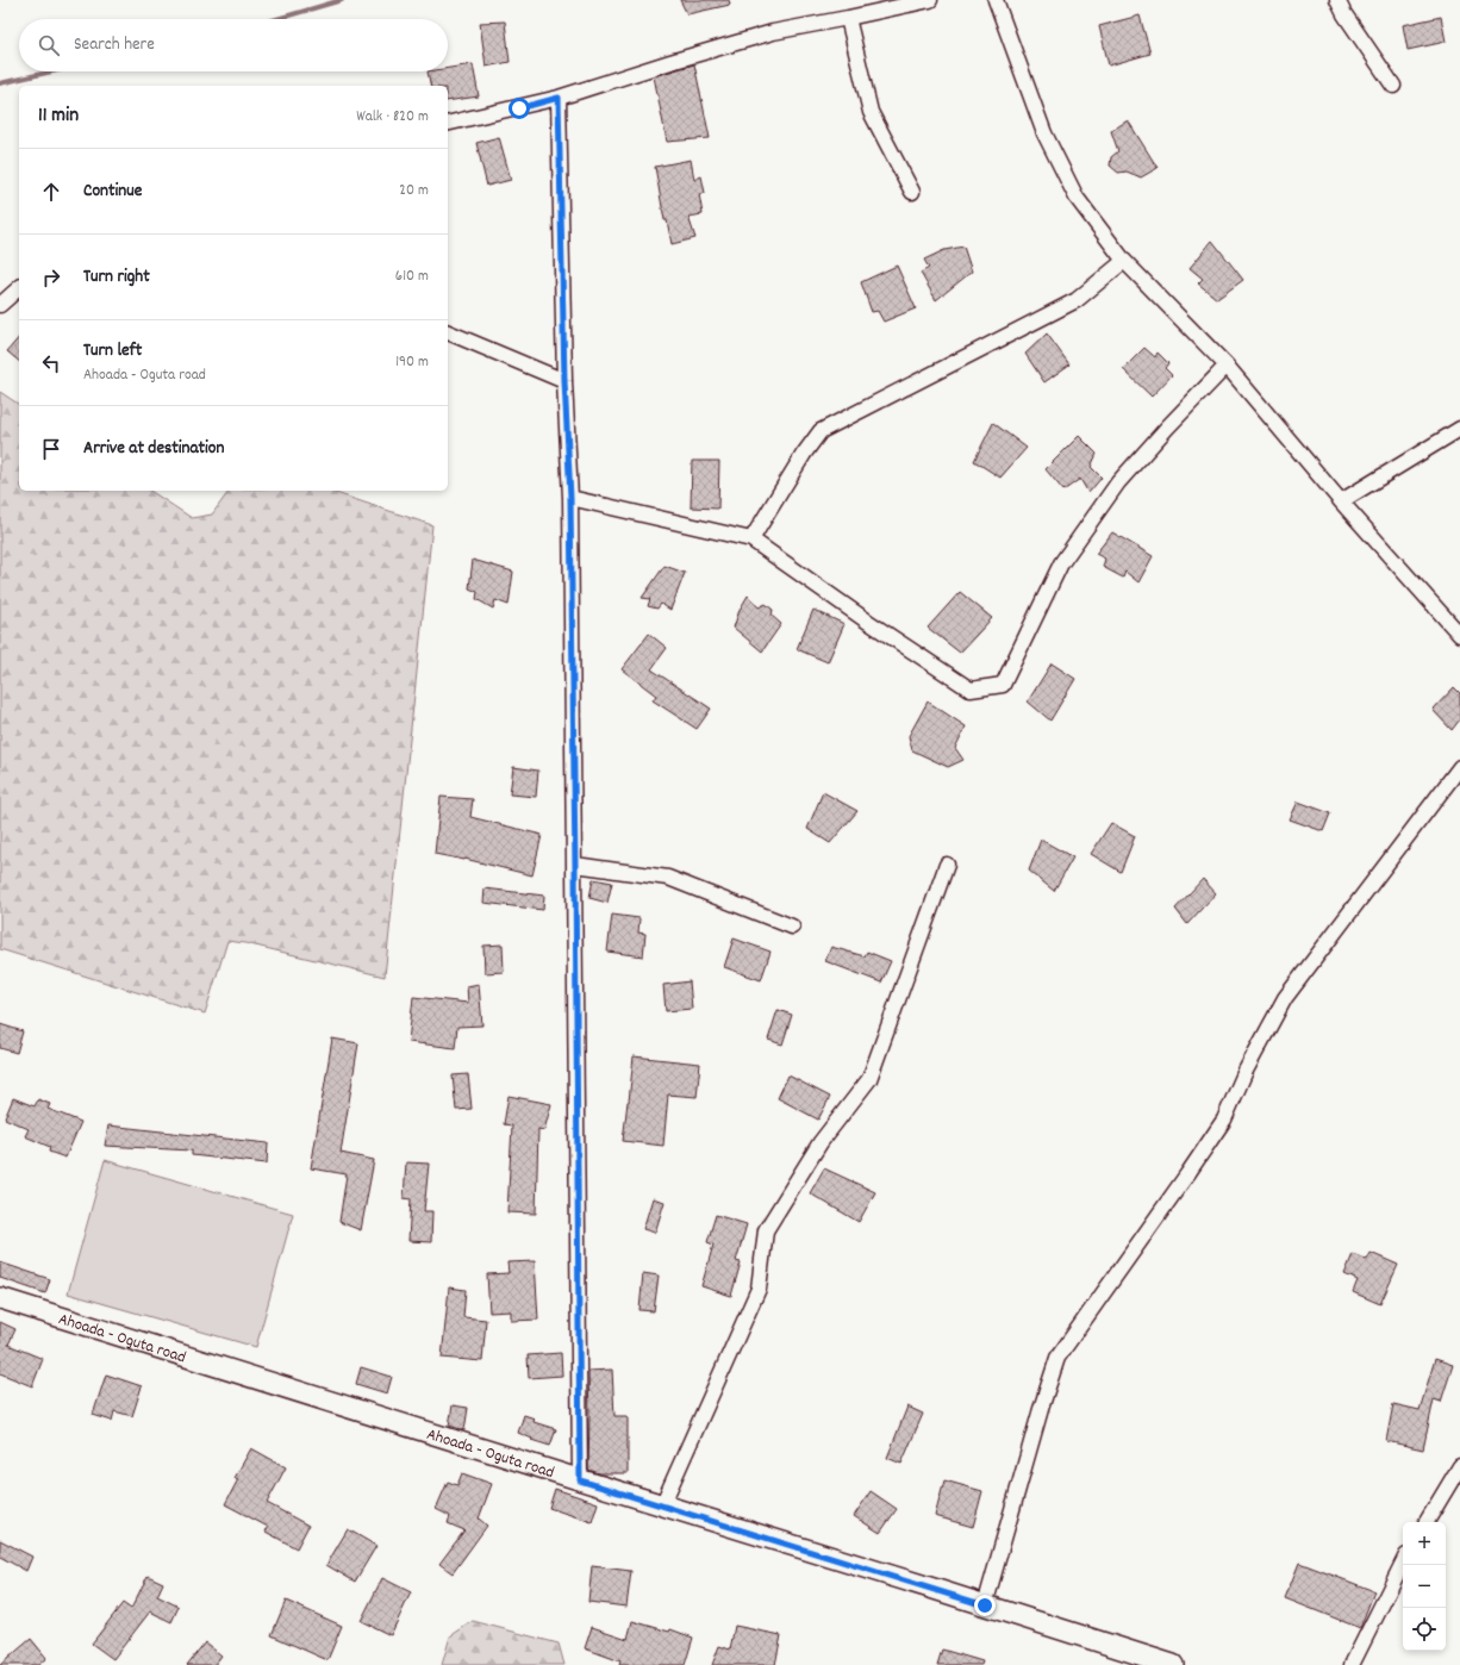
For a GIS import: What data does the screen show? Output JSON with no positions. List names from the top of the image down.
{
  "streets": {
    "main road": ["Ahoada - Oguta road"]
  },
  "page": {
    "search": "Search here",
    "heading": ["11 min", "Walk · 820 m"],
    "list": [
      ["Continue", "20 m"],
      ["Turn right", "610 m"],
      ["Turn left", "Ahoada - Oguta road", "190 m"],
      "Arrive at destination"
    ],
    "map_buttons": ["+", "−"]
  }
}
